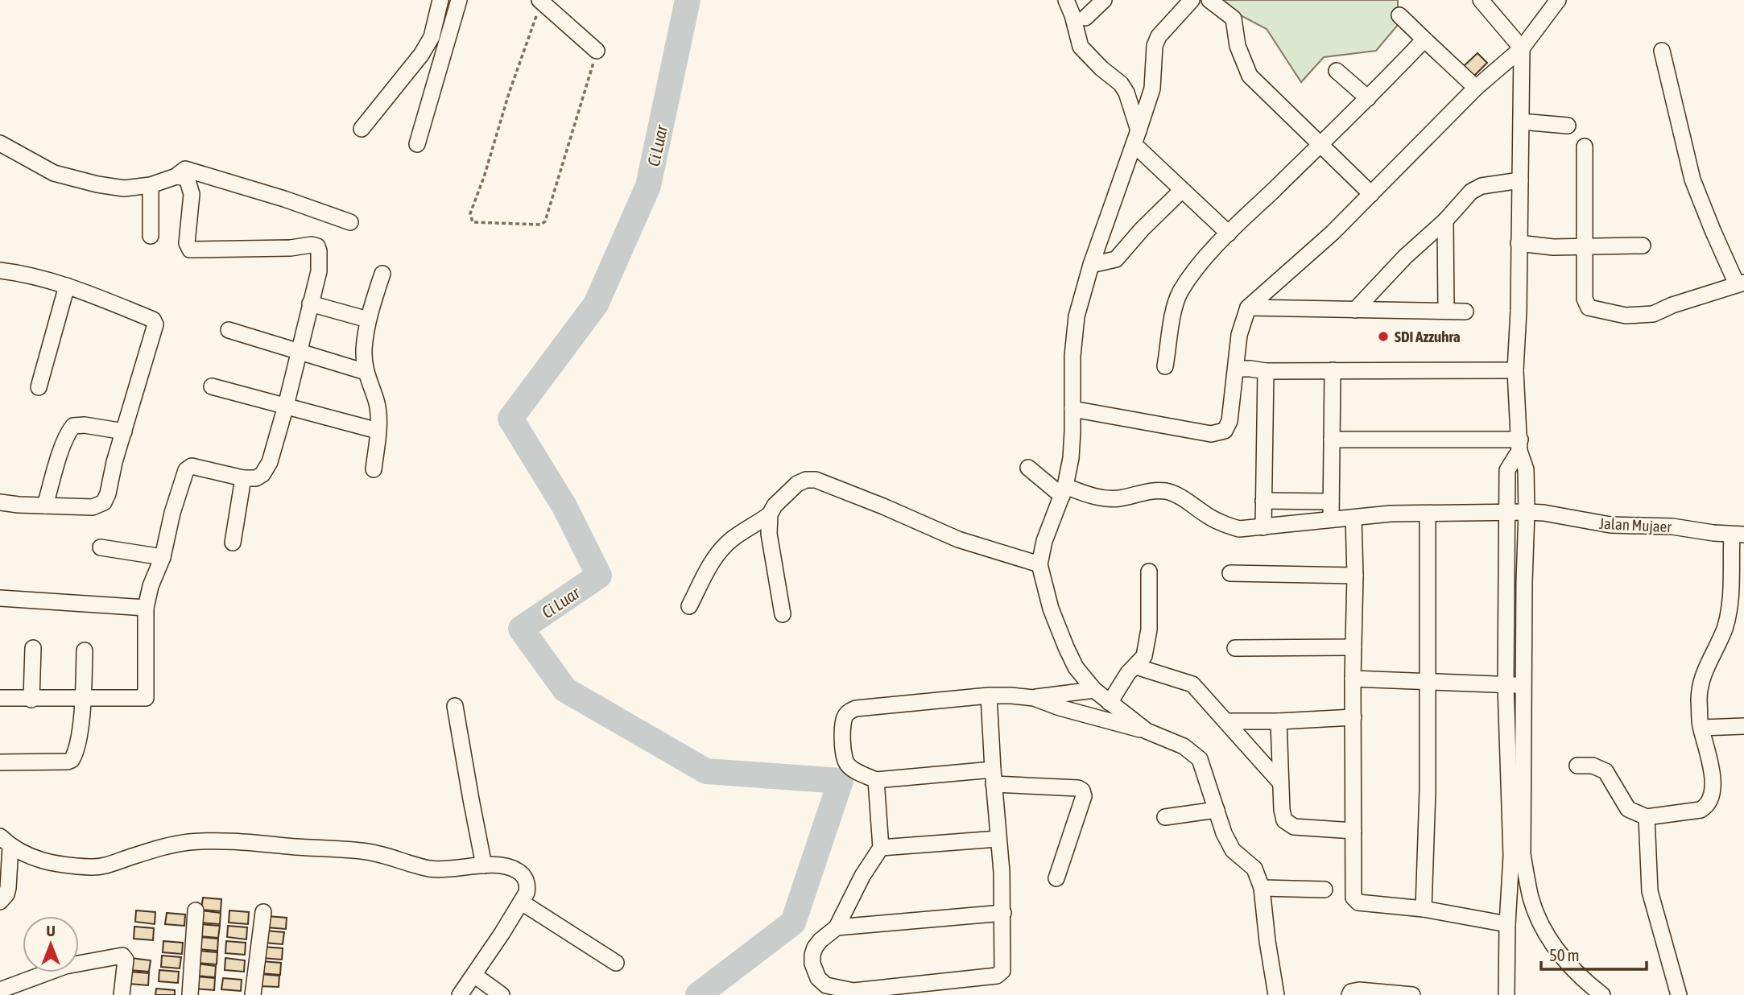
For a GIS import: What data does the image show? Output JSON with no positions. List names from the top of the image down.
{
  "streets": {
    "street": ["Jalan Mujaer"]
  },
  "water": ["Ci Luar"],
  "places": ["SDI Azzuhra"],
  "scale_bar": "50 m",
  "north": "top"
}
